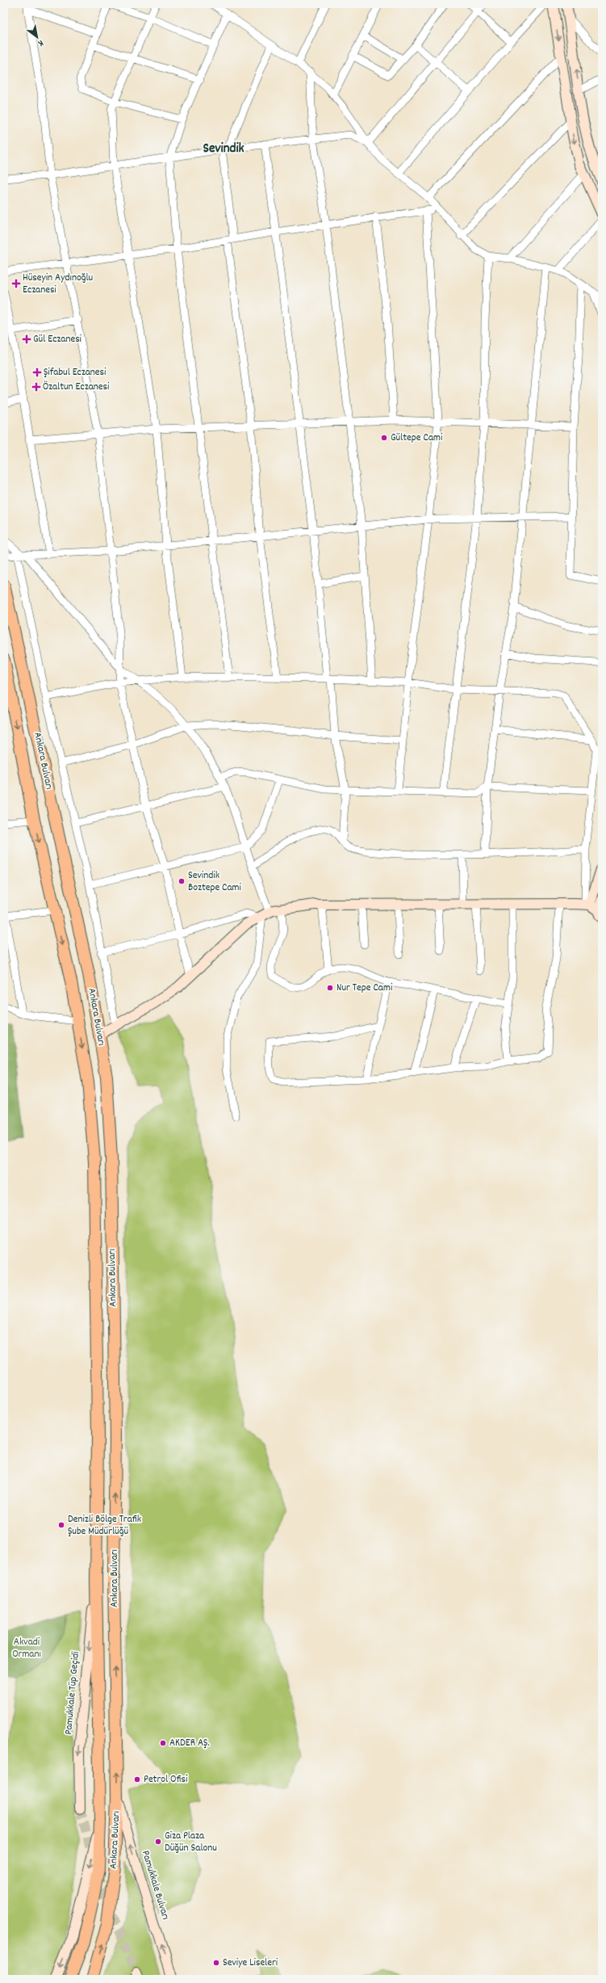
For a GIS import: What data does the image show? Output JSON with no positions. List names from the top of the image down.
{
  "streets": {
    "main road": ["Ankara Bulvarı", "Pamukkale Tüp Geçidi", "Pamukkale Bulvarı"]
  },
  "crossings": [
    ["Ankara Bulvarı", "Pamukkale Tüp Geçidi"],
    ["Ankara Bulvarı", "Pamukkale Bulvarı"]
  ],
  "one_way": ["Pamukkale Tüp Geçidi", "Pamukkale Bulvarı"],
  "districts": ["Sevindik"],
  "parks": ["Akvadi Ormanı"],
  "places": {
    "health": [
      "Hüseyin Aydınoğlu Eczanesi",
      "Gül Eczanesi",
      "Şifabul Eczanesi",
      "Özaltun Eczanesi"
    ],
    "other": [
      "Gültepe Cami",
      "Sevindik Boztepe Cami",
      "Nur Tepe Cami",
      "Denizli Bölge Trafik Şube Müdürlüğü",
      "AKDER AŞ.",
      "Petrol Ofisi",
      "Giza Plaza Düğün Salonu",
      "Seviye Liseleri"
    ]
  },
  "north": "bottom right"
}
